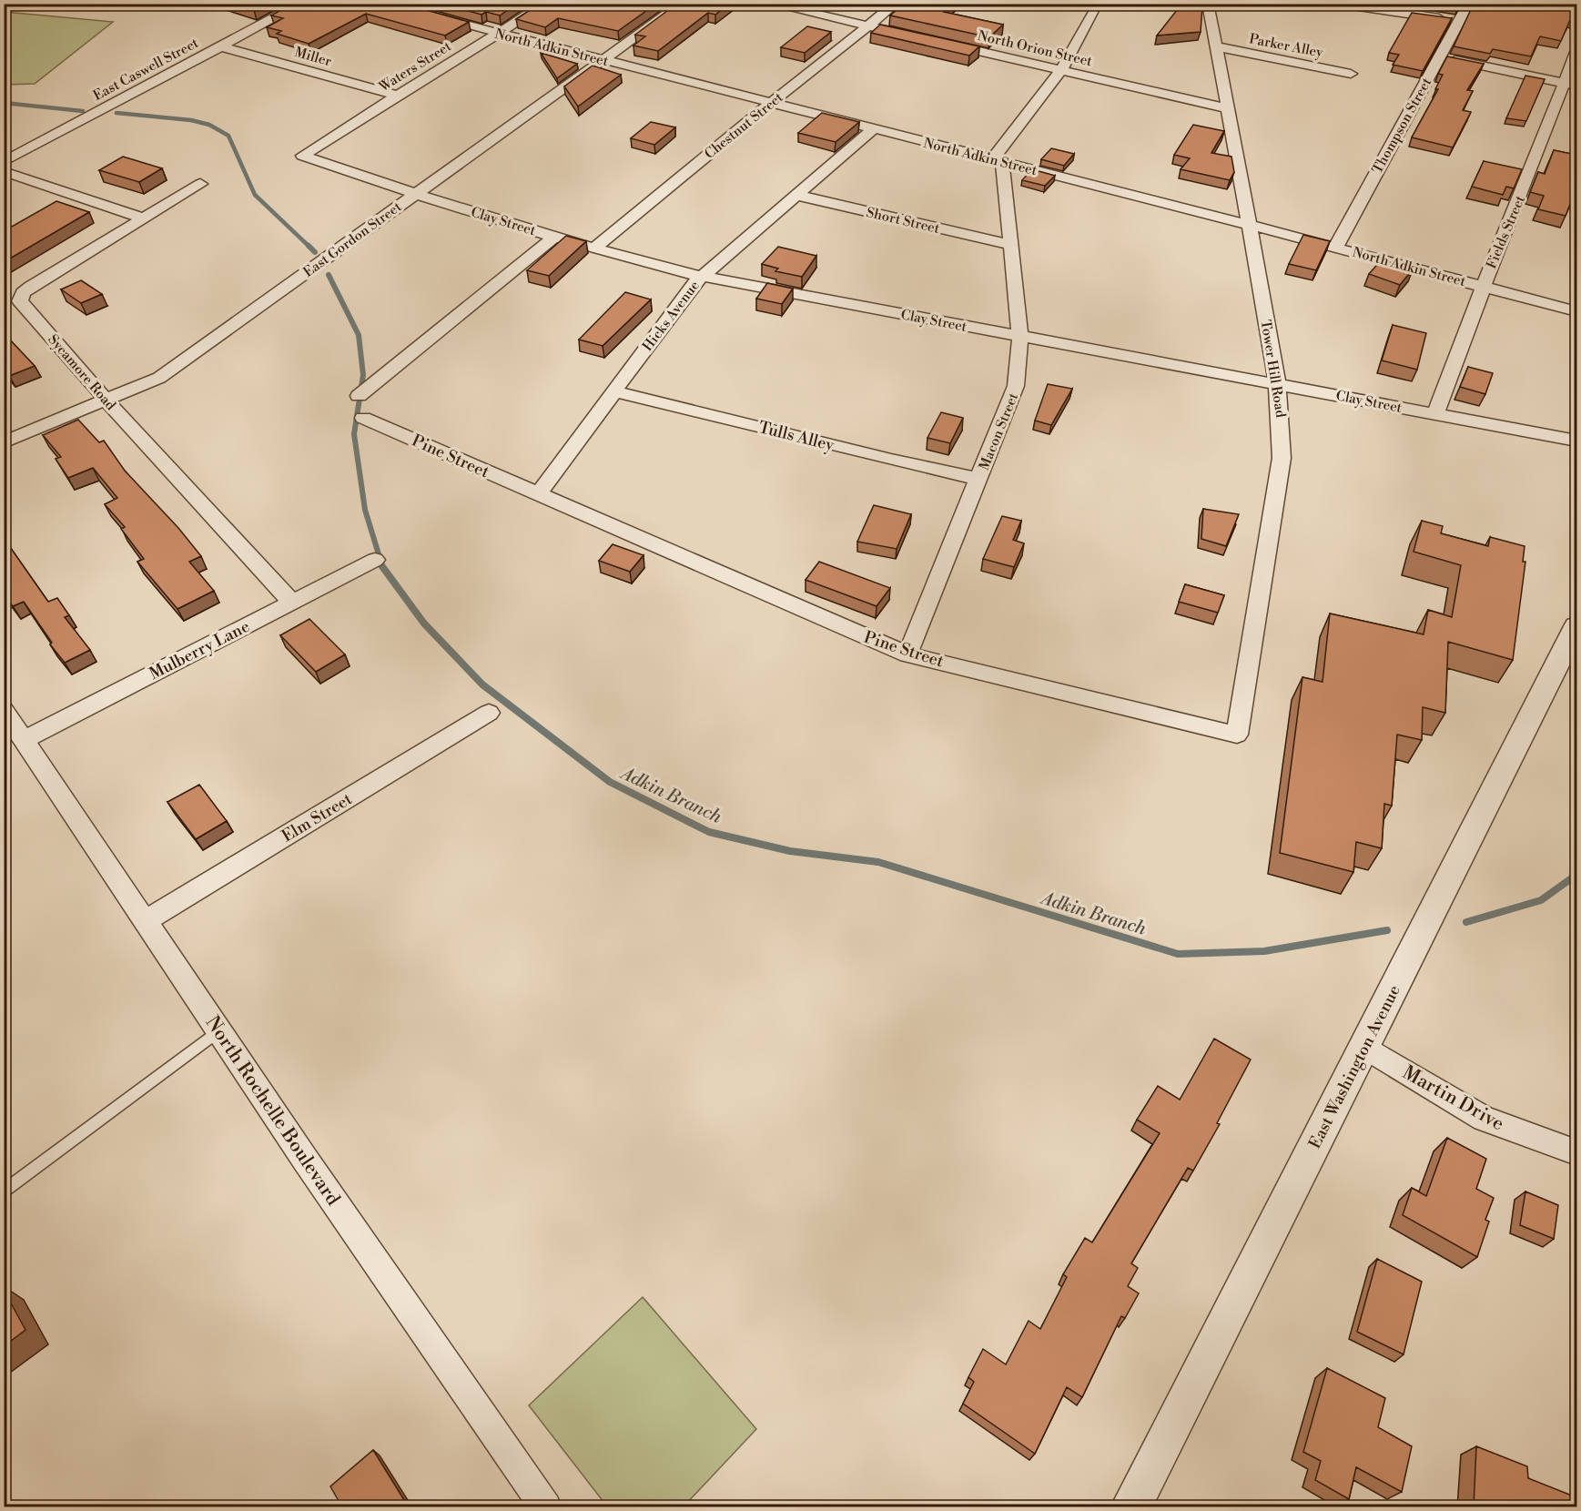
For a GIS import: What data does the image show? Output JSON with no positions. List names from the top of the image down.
{
  "streets": {
    "street": [
      "Parker Alley",
      "North Adkin Street",
      "North Orion Street",
      "Miller",
      "Waters Street",
      "East Caswell Street",
      "Chestnut Street",
      "Thompson Street",
      "Short Street",
      "Clay Street",
      "Fields Street",
      "East Gordon Street",
      "Hicks Avenue",
      "Tower Hill Road",
      "Sycamore Road",
      "Macon Street",
      "Tulls Alley",
      "Pine Street",
      "Mulberry Lane",
      "Elm Street",
      "East Washington Avenue",
      "Martin Drive",
      "North Rochelle Boulevard"
    ]
  },
  "crossings": [
    ["Parker Alley", "Tower Hill Road"],
    ["North Adkin Street", "Waters Street"],
    ["North Adkin Street", "Chestnut Street"],
    ["North Adkin Street", "Thompson Street"],
    ["North Adkin Street", "Fields Street"],
    ["North Adkin Street", "East Gordon Street"],
    ["North Adkin Street", "Hicks Avenue"],
    ["North Adkin Street", "Tower Hill Road"],
    ["North Adkin Street", "Macon Street"],
    ["North Orion Street", "Tower Hill Road"],
    ["Miller", "Waters Street"],
    ["Miller", "East Caswell Street"],
    ["Waters Street", "Clay Street"],
    ["Chestnut Street", "Clay Street"],
    ["Short Street", "Hicks Avenue"],
    ["Short Street", "Macon Street"],
    ["Clay Street", "Fields Street"],
    ["Clay Street", "East Gordon Street"],
    ["Clay Street", "Hicks Avenue"],
    ["Clay Street", "Tower Hill Road"],
    ["Clay Street", "Macon Street"],
    ["East Gordon Street", "Sycamore Road"],
    ["Hicks Avenue", "Tulls Alley"],
    ["Hicks Avenue", "Pine Street"],
    ["Tower Hill Road", "Pine Street"],
    ["Sycamore Road", "Mulberry Lane"],
    ["Macon Street", "Tulls Alley"],
    ["Macon Street", "Pine Street"],
    ["Mulberry Lane", "North Rochelle Boulevard"],
    ["Elm Street", "North Rochelle Boulevard"],
    ["East Washington Avenue", "Martin Drive"]
  ],
  "water": ["Adkin Branch"]
}
